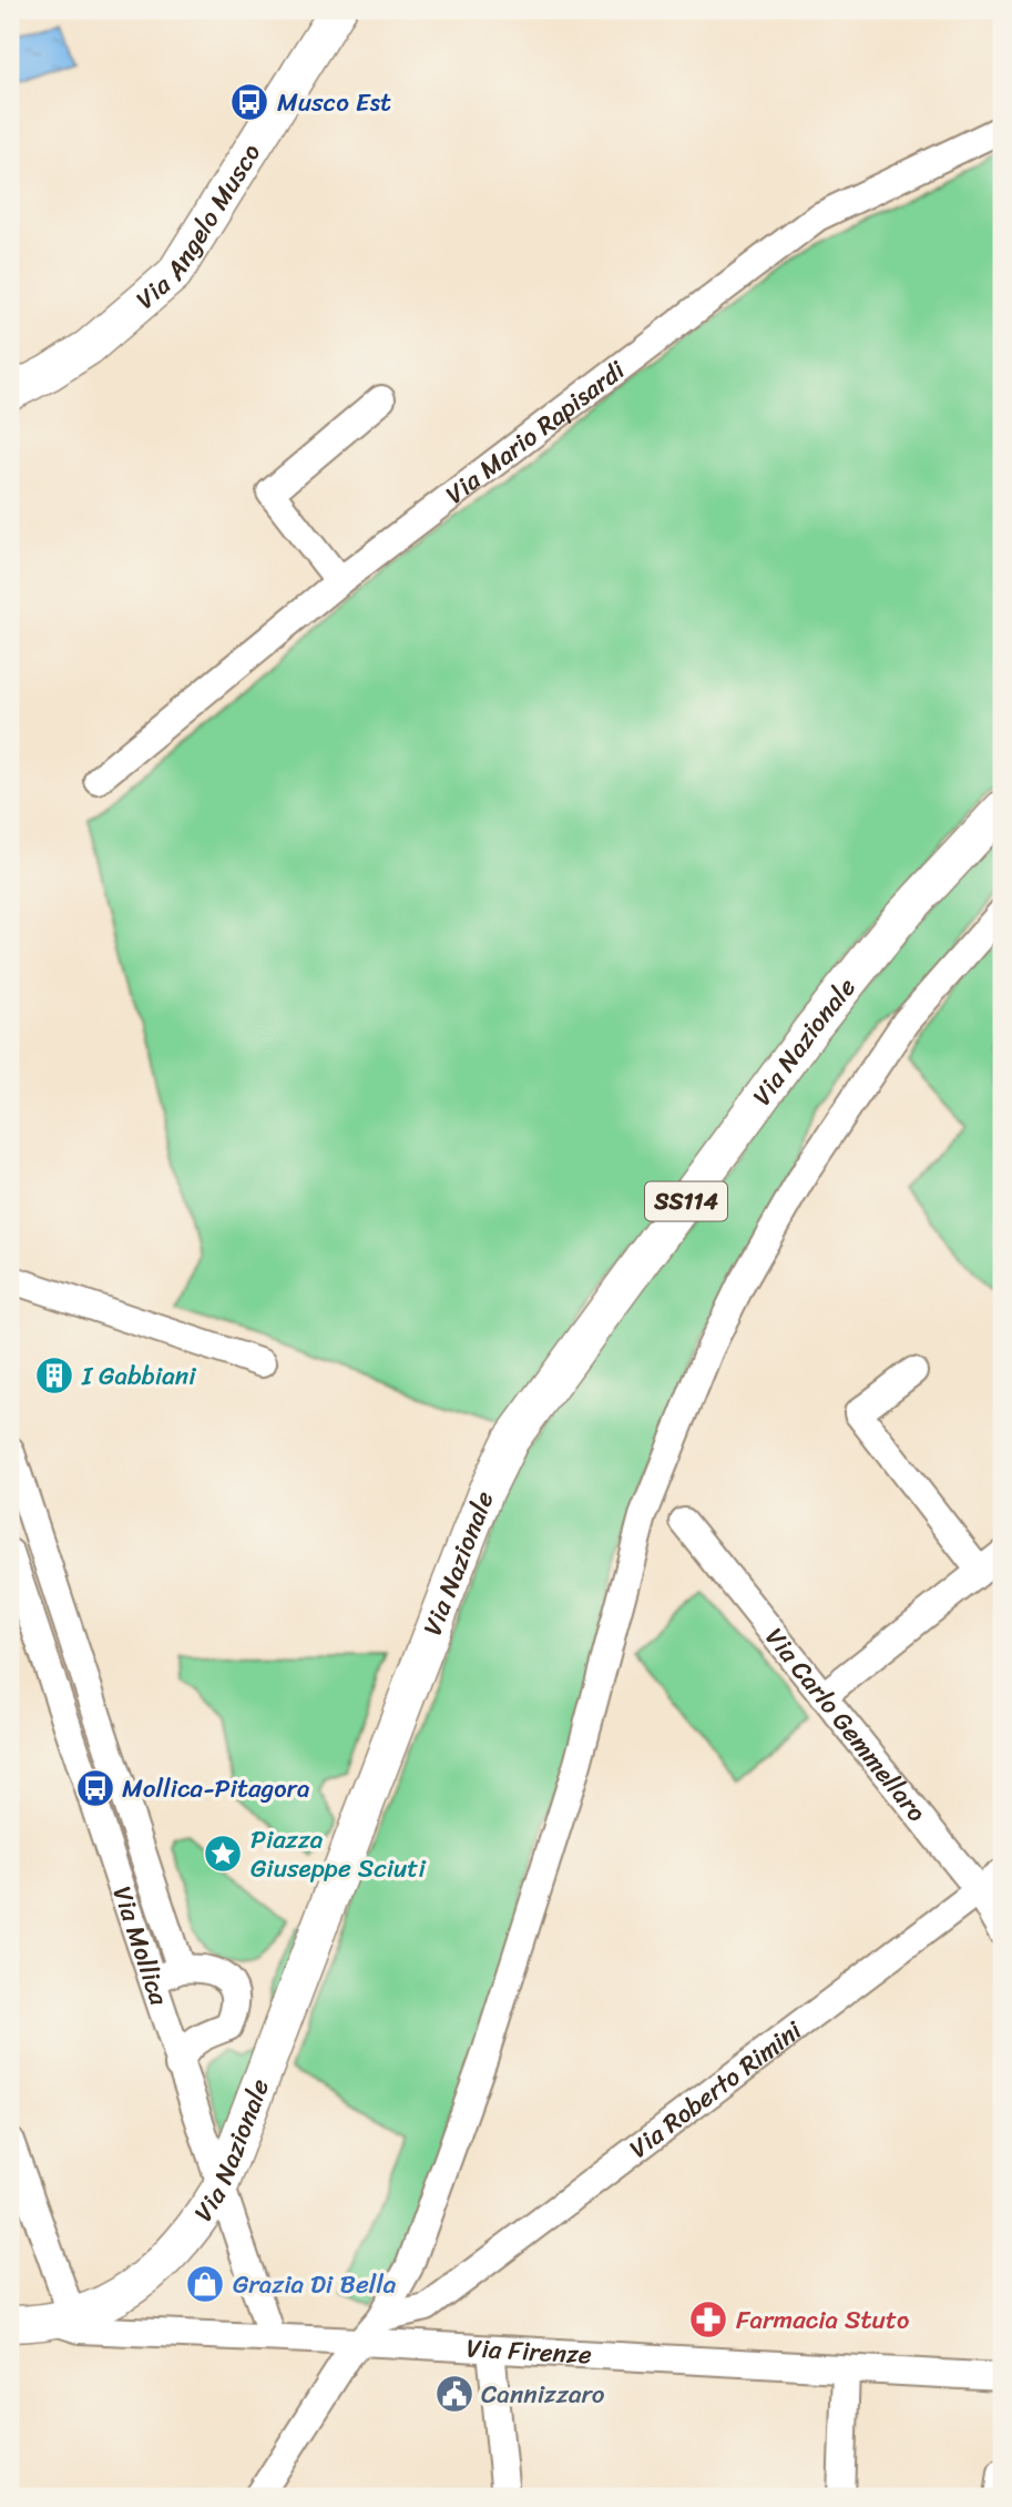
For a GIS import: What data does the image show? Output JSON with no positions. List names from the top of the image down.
{
  "streets": {
    "main road": ["Via Angelo Musco", "Via Nazionale", "SS114"],
    "street": [
      "Via Mario Rapisardi",
      "Via Carlo Gemmellaro",
      "Via Mollica",
      "Via Roberto Rimini",
      "Via Firenze"
    ]
  },
  "crossings": [
    ["Via Nazionale", "Via Mollica"],
    ["Via Nazionale", "Via Firenze"],
    ["Via Carlo Gemmellaro", "Via Roberto Rimini"],
    ["Via Mollica", "Via Firenze"]
  ],
  "places": {
    "bus stop": ["Musco Est", "Mollica-Pitagora"],
    "building": ["I Gabbiani"],
    "place": ["Piazza Giuseppe Sciuti"],
    "shop": ["Grazia Di Bella"],
    "pharmacy": ["Farmacia Stuto"],
    "public building": ["Cannizzaro"]
  }
}
